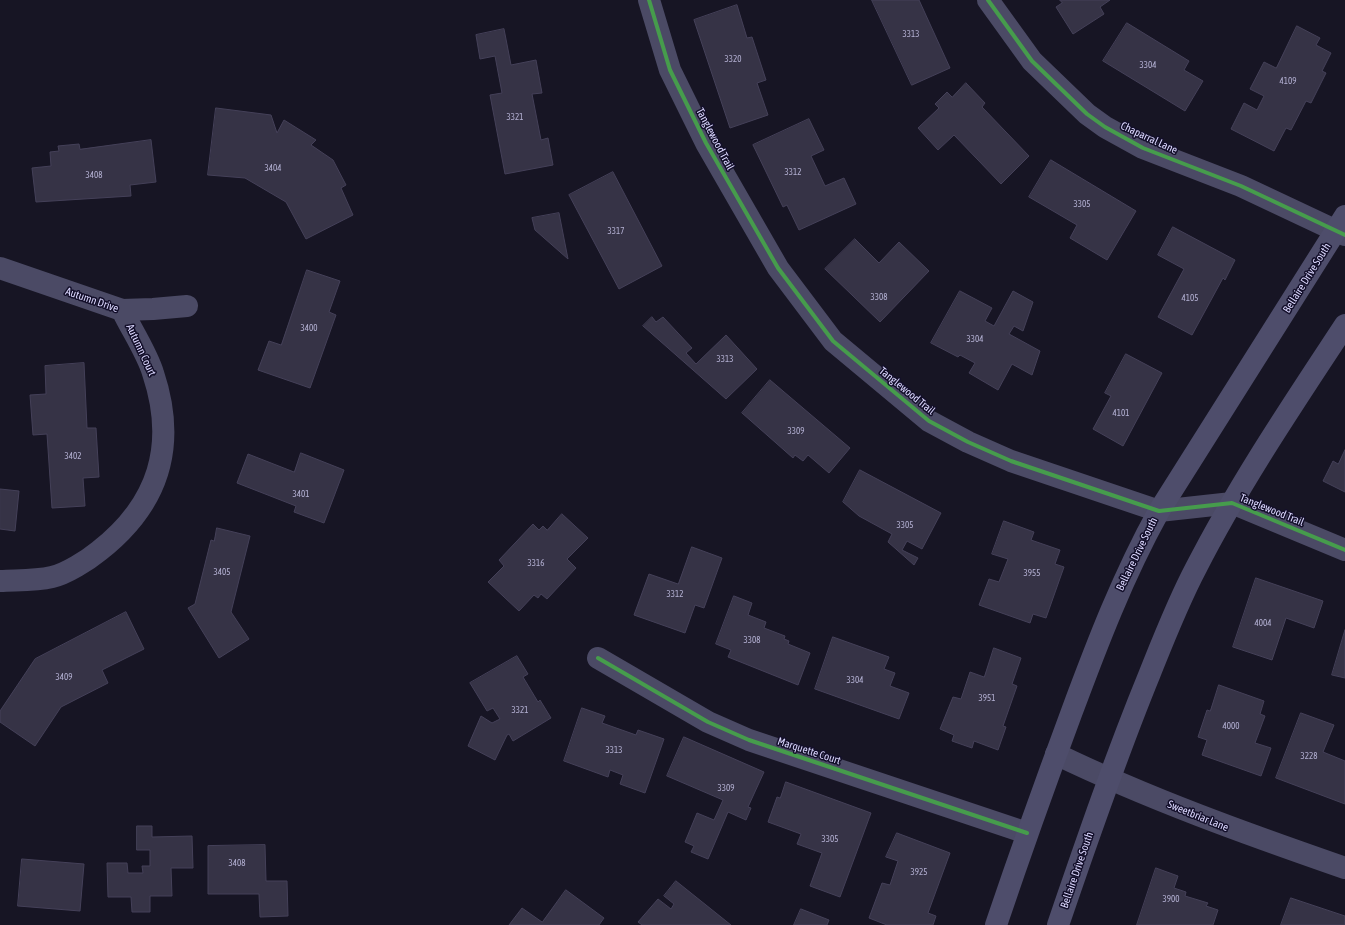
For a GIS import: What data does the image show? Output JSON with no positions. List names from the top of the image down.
{
  "streets": {
    "main road": ["Bellaire Drive South"],
    "street": [
      "Chaparral Lane",
      "Tanglewood Trail",
      "Autumn Drive",
      "Autumn Court",
      "Marquette Court",
      "Sweetbriar Lane"
    ]
  },
  "crossings": [
    ["Chaparral Lane", "Bellaire Drive South"],
    ["Tanglewood Trail", "Bellaire Drive South"],
    ["Bellaire Drive South", "Marquette Court"],
    ["Bellaire Drive South", "Sweetbriar Lane"],
    ["Autumn Drive", "Autumn Court"]
  ],
  "house_numbers": [
    "3313",
    "3320",
    "3304",
    "4109",
    "3321",
    "3404",
    "3312",
    "3408",
    "3305",
    "3317",
    "3308",
    "4105",
    "3400",
    "3304",
    "3313",
    "4101",
    "3309",
    "3402",
    "3401",
    "3305",
    "3316",
    "3405",
    "3955",
    "3312",
    "4004",
    "3308",
    "3409",
    "3304",
    "3951",
    "3321",
    "4000",
    "3313",
    "3228",
    "3309",
    "3305",
    "3408",
    "3925",
    "3900"
  ]
}
